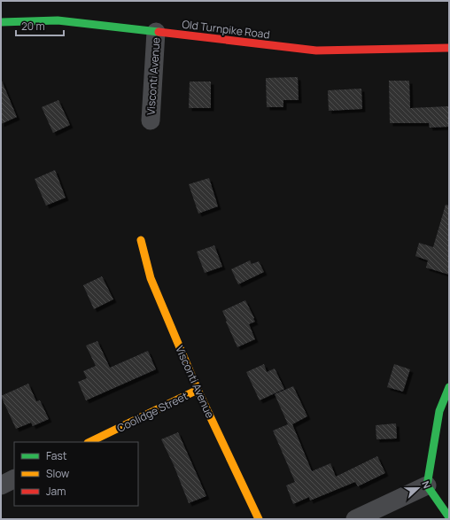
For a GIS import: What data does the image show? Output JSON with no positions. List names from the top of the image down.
{
  "streets": {
    "street": ["Old Turnpike Road", "Visconti Avenue", "Coolidge Street"]
  },
  "crossings": [
    ["Old Turnpike Road", "Visconti Avenue"],
    ["Visconti Avenue", "Coolidge Street"]
  ],
  "legend": ["Fast", "Slow", "Jam"],
  "scale_bar": "20 m",
  "north": "right"
}
